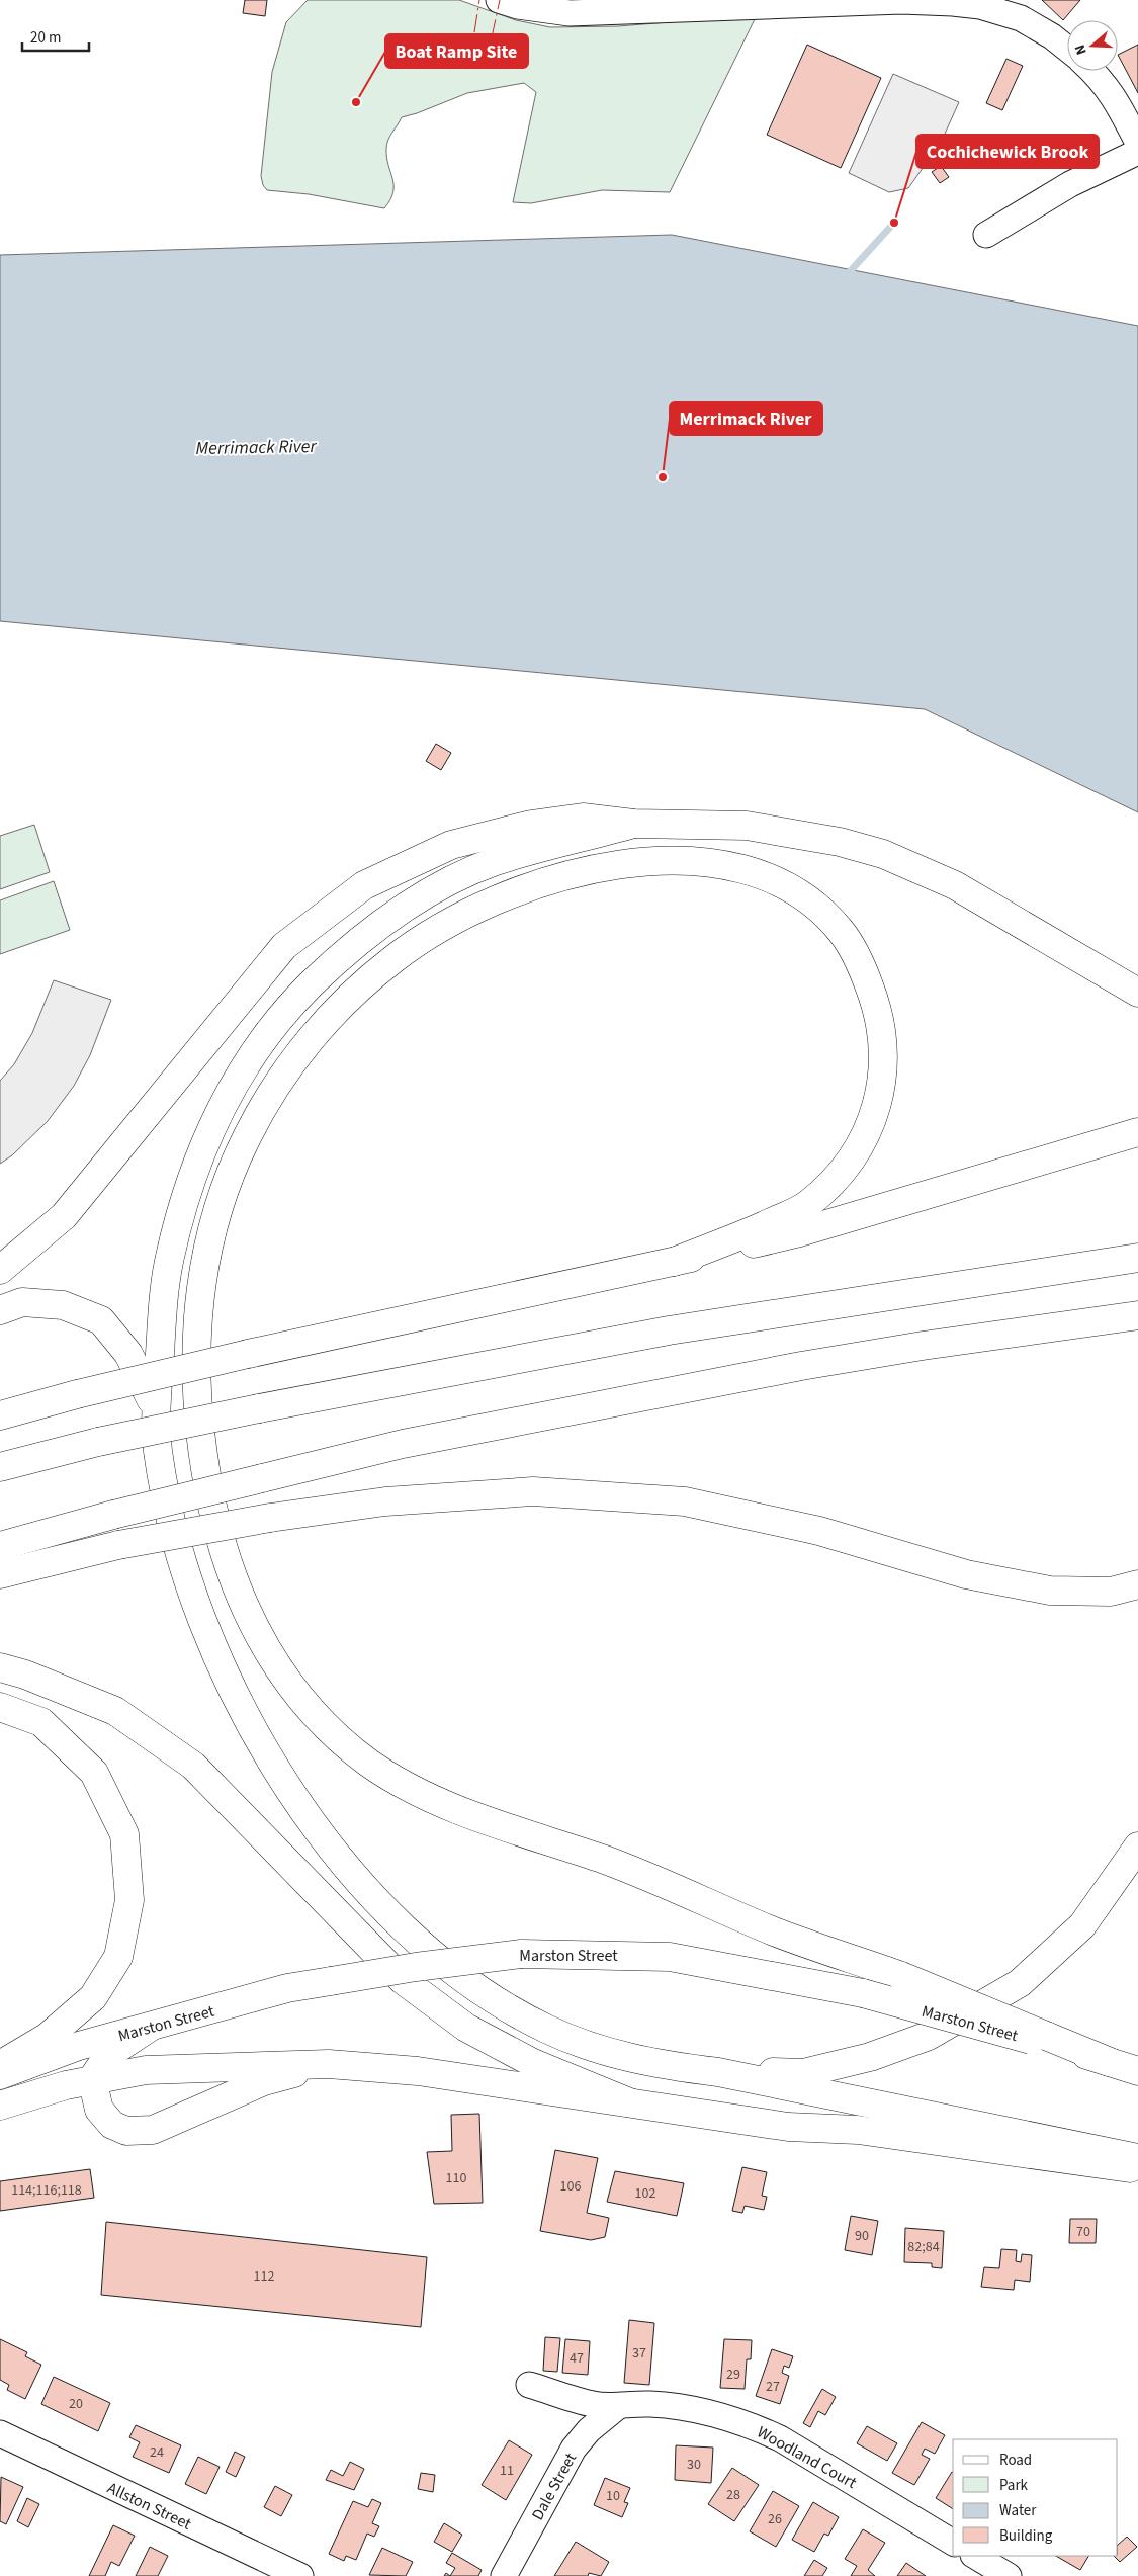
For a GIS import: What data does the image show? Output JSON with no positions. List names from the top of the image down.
{
  "streets": {
    "main road": ["Marston Street"],
    "street": ["Woodland Court", "Dale Street", "Allston Street"]
  },
  "crossings": [
    ["Woodland Court", "Dale Street"]
  ],
  "water": ["Merrimack River"],
  "places": ["Boat Ramp Site", "Cochichewick Brook", "Merrimack River"],
  "house_numbers": [
    "110",
    "106",
    "114;116;118",
    "102",
    "70",
    "90",
    "82;84",
    "112",
    "37",
    "47",
    "29",
    "27",
    "20",
    "24",
    "30",
    "11",
    "28",
    "10",
    "26"
  ],
  "legend": [
    "Road",
    "Park",
    "Water",
    "Building"
  ],
  "scale_bar": "20 m",
  "north": "left"
}
